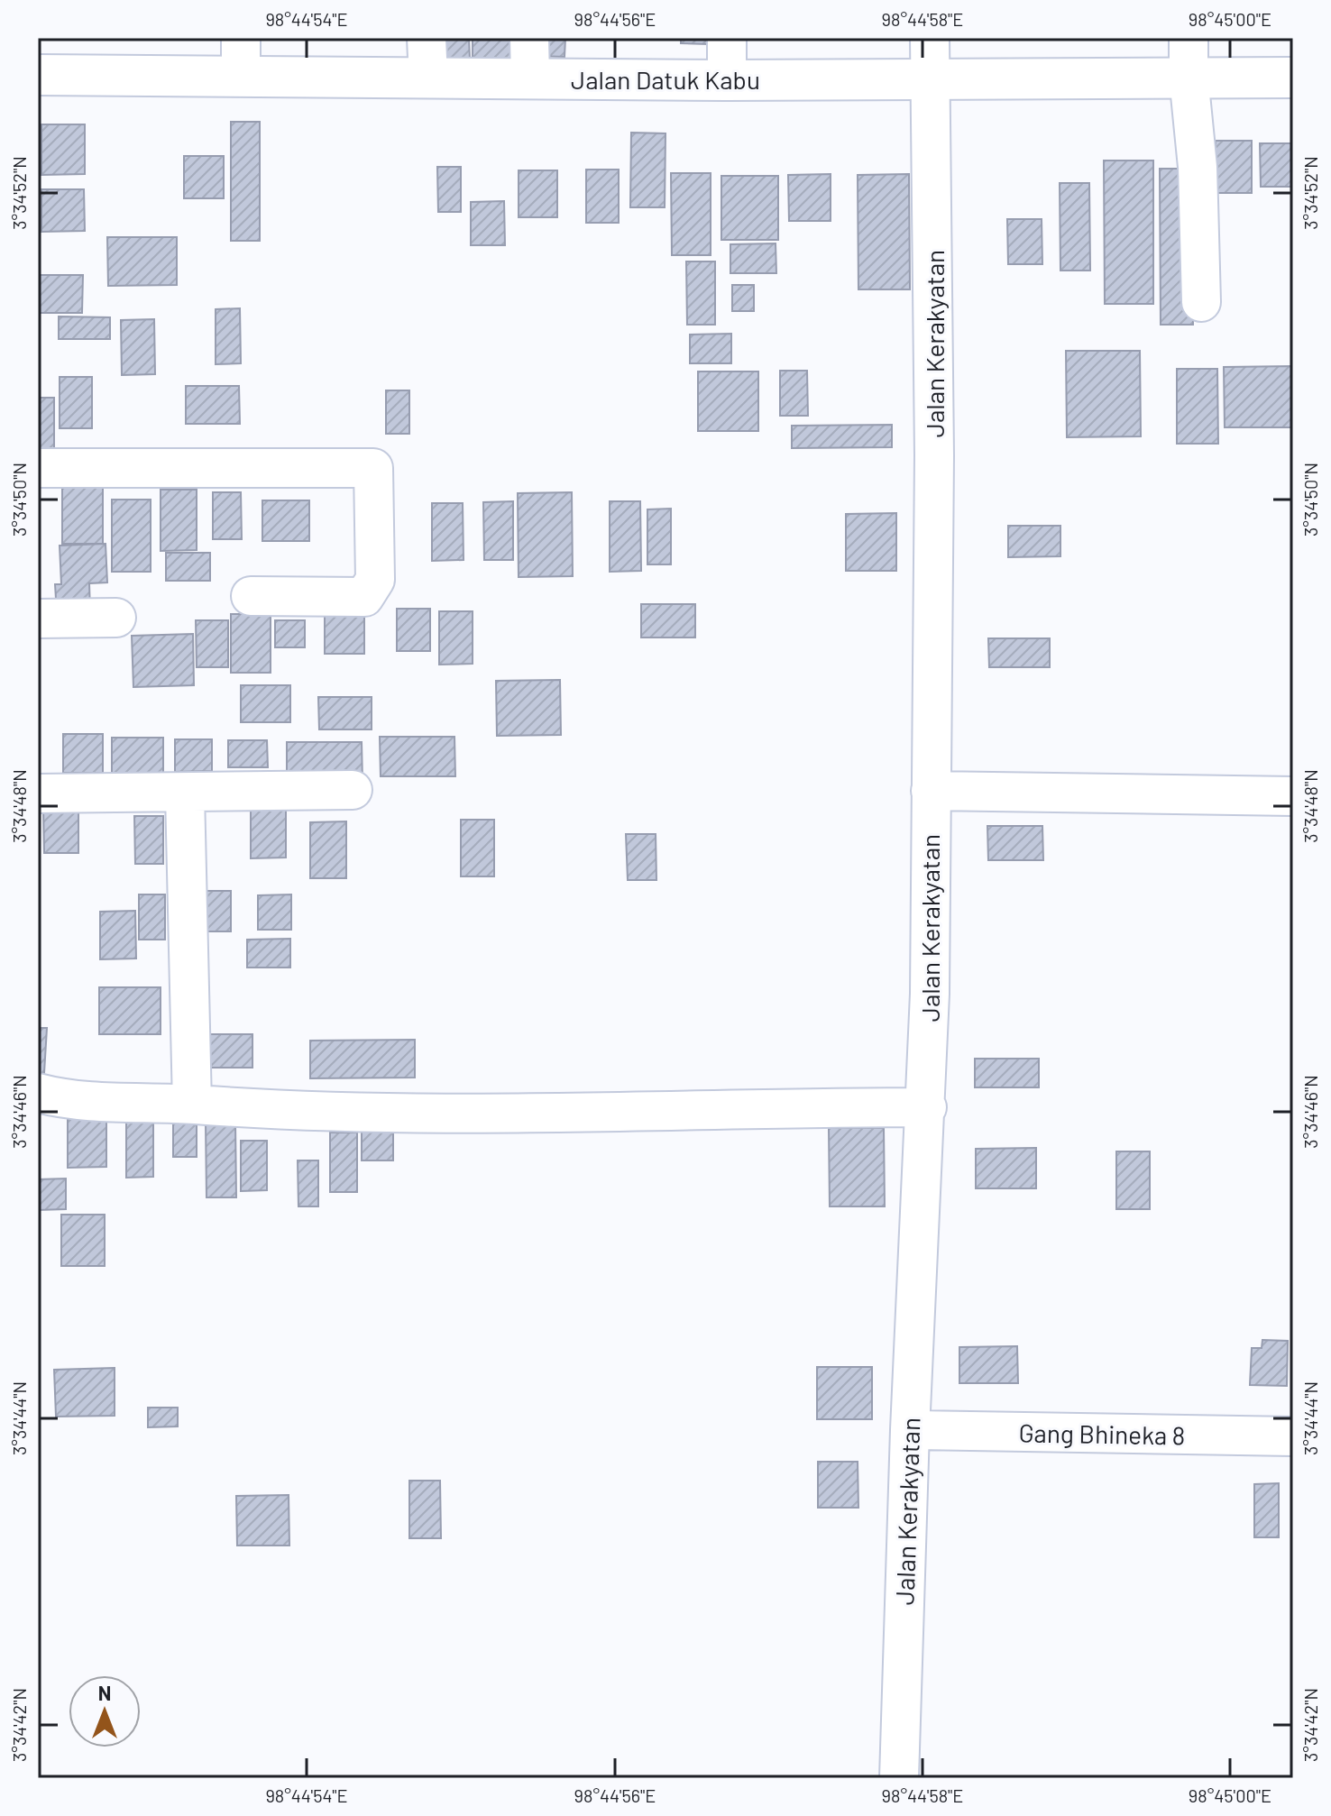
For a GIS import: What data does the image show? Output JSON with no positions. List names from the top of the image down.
{
  "streets": {
    "street": ["Jalan Datuk Kabu", "Jalan Kerakyatan", "Gang Bhineka 8"]
  },
  "crossings": [
    ["Jalan Datuk Kabu", "Jalan Kerakyatan"],
    ["Jalan Kerakyatan", "Gang Bhineka 8"]
  ],
  "north": "top",
  "coordinates": [
    "98°44'54\"E",
    "98°44'56\"E",
    "98°44'58\"E",
    "98°45'00\"E",
    "3°34'52\"N",
    "3°34'50\"N",
    "3°34'48\"N",
    "3°34'46\"N",
    "3°34'44\"N",
    "3°34'42\"N"
  ]
}
